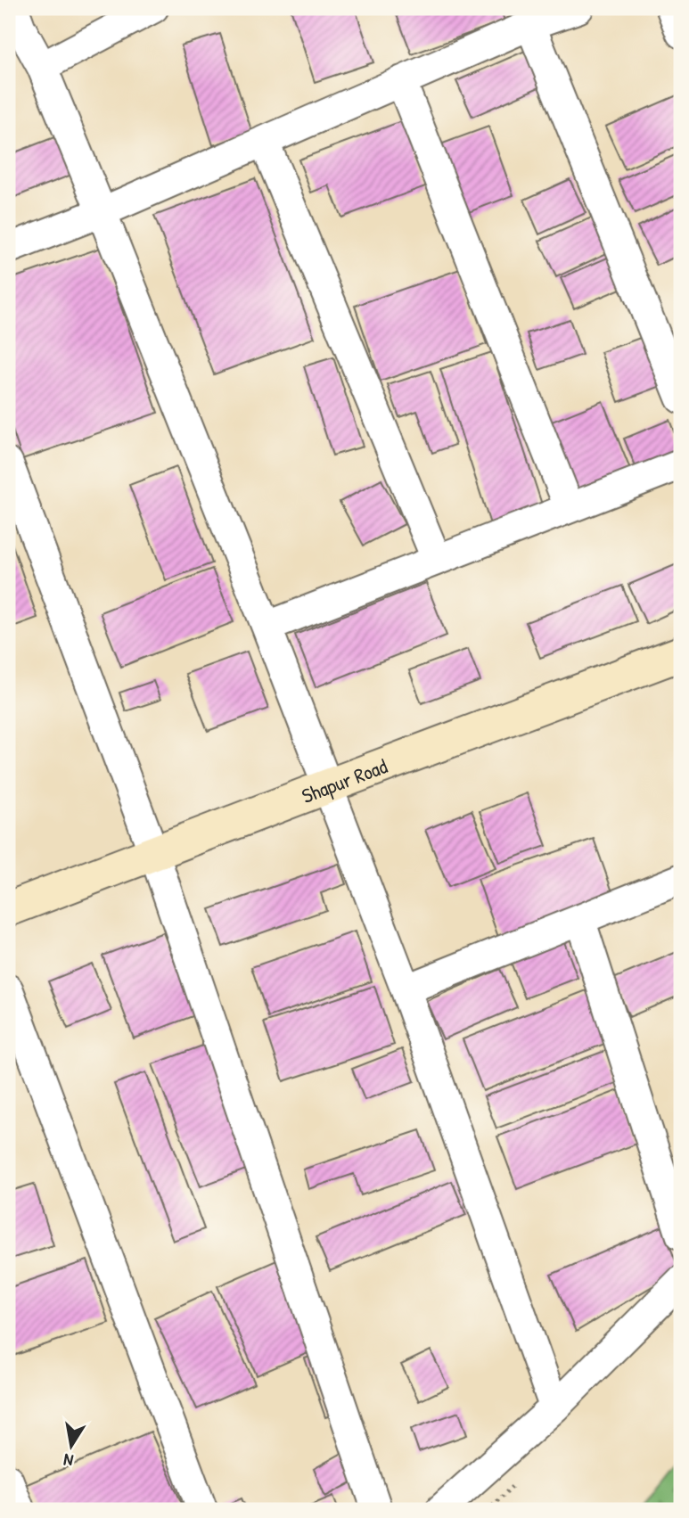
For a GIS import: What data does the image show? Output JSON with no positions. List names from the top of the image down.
{
  "streets": {
    "street": ["Shapur Road"]
  },
  "north": "bottom"
}
